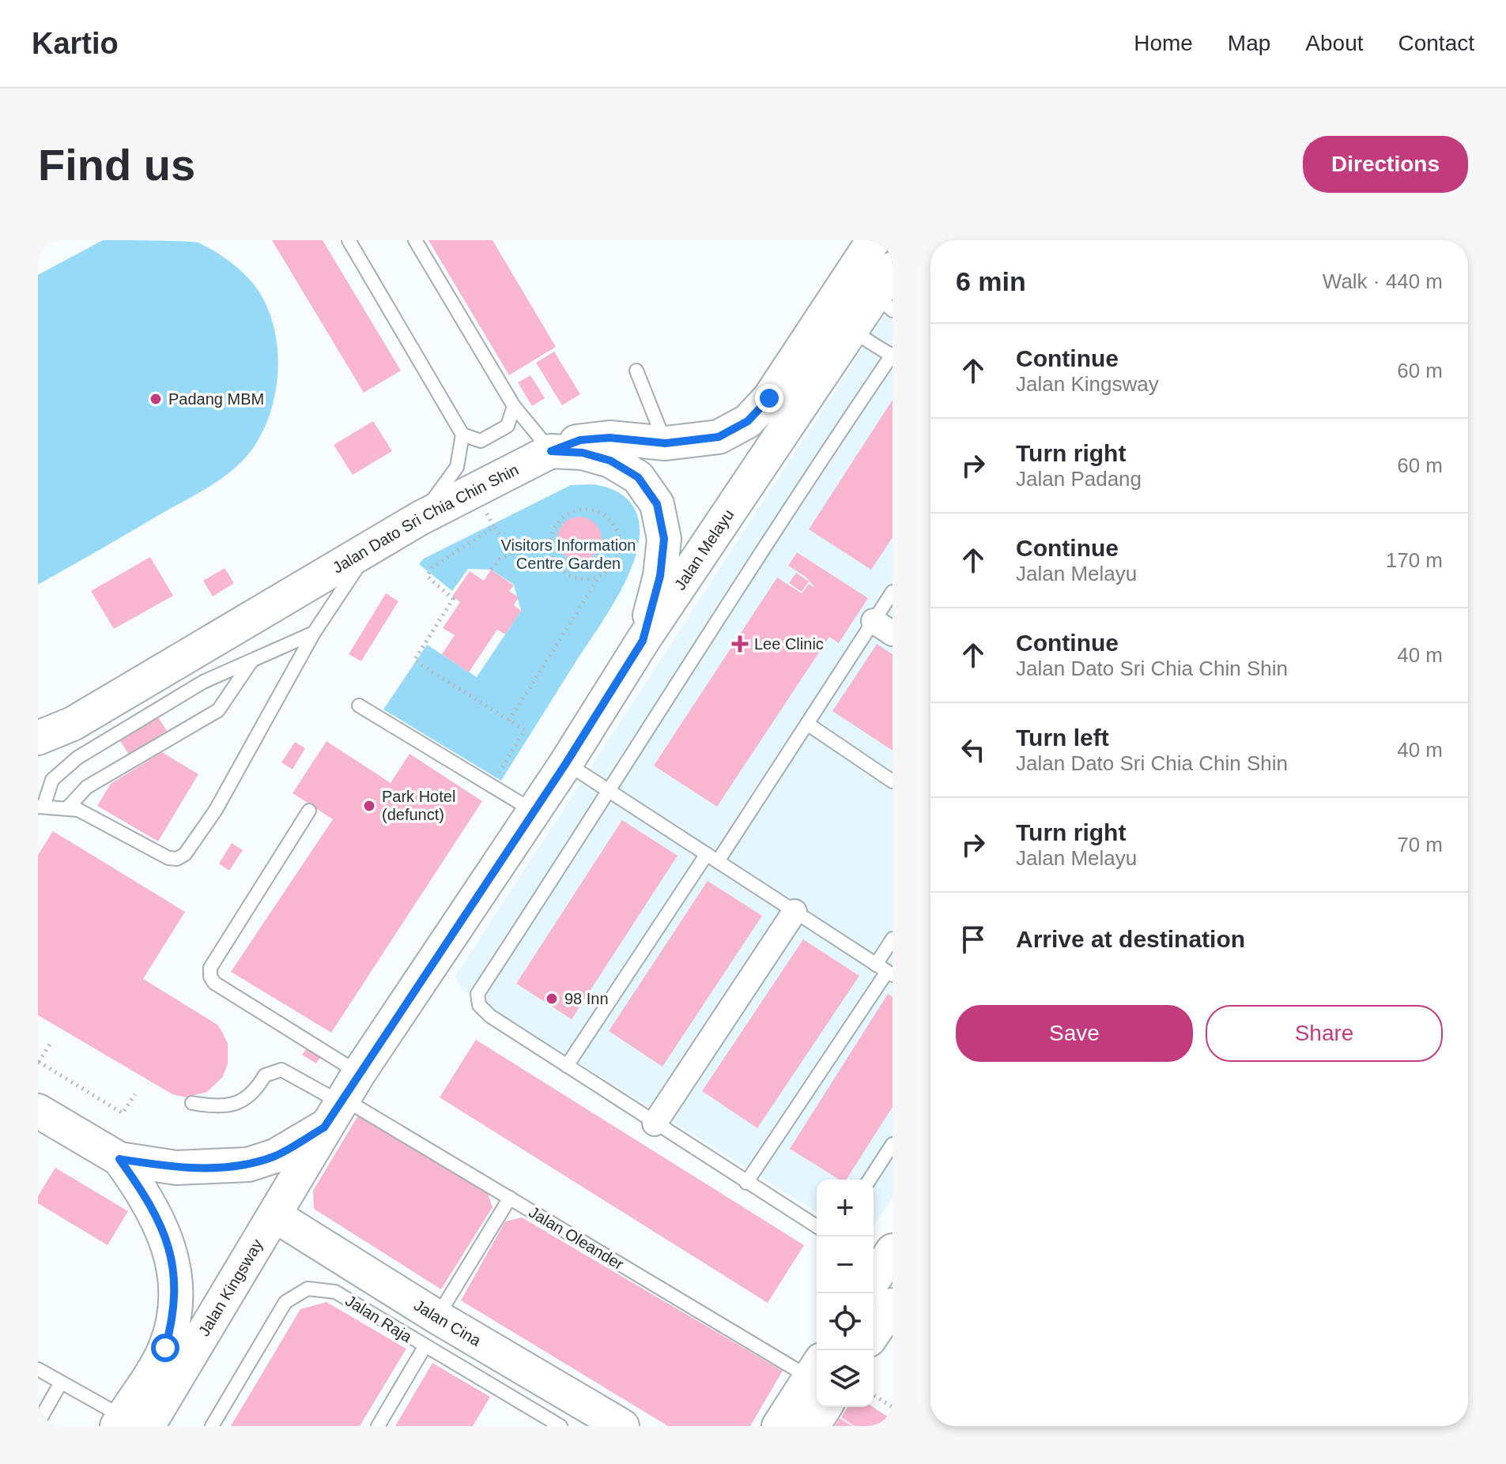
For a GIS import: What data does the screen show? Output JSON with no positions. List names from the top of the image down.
{
  "streets": {
    "main road": [
      "Jalan Dato Sri Chia Chin Shin",
      "Jalan Melayu",
      "Jalan Kingsway",
      "Jalan Cina"
    ],
    "lane": ["Jalan Oleander", "Jalan Raja"]
  },
  "crossings": [
    ["Jalan Dato Sri Chia Chin Shin", "Jalan Melayu"],
    ["Jalan Melayu", "Jalan Oleander"],
    ["Jalan Melayu", "Jalan Kingsway"],
    ["Jalan Melayu", "Jalan Cina"],
    ["Jalan Kingsway", "Jalan Cina"]
  ],
  "parks": ["Visitors Information Centre Garden"],
  "places": {
    "other": ["Padang MBM", "Park Hotel (defunct)", "98 Inn"],
    "health": ["Lee Clinic"]
  },
  "page": {
    "header": "Kartio",
    "nav": [
      "Home",
      "Map",
      "About",
      "Contact"
    ],
    "buttons": [
      "Directions",
      ["Save", "Share"]
    ],
    "title": "Find us",
    "heading": ["6 min", "Walk · 440 m"],
    "list": [
      ["Continue", "Jalan Kingsway", "60 m"],
      ["Turn right", "Jalan Padang", "60 m"],
      ["Continue", "Jalan Melayu", "170 m"],
      ["Continue", "Jalan Dato Sri Chia Chin Shin", "40 m"],
      ["Turn left", "Jalan Dato Sri Chia Chin Shin", "40 m"],
      ["Turn right", "Jalan Melayu", "70 m"],
      "Arrive at destination"
    ],
    "map_buttons": ["+", "−"]
  }
}
